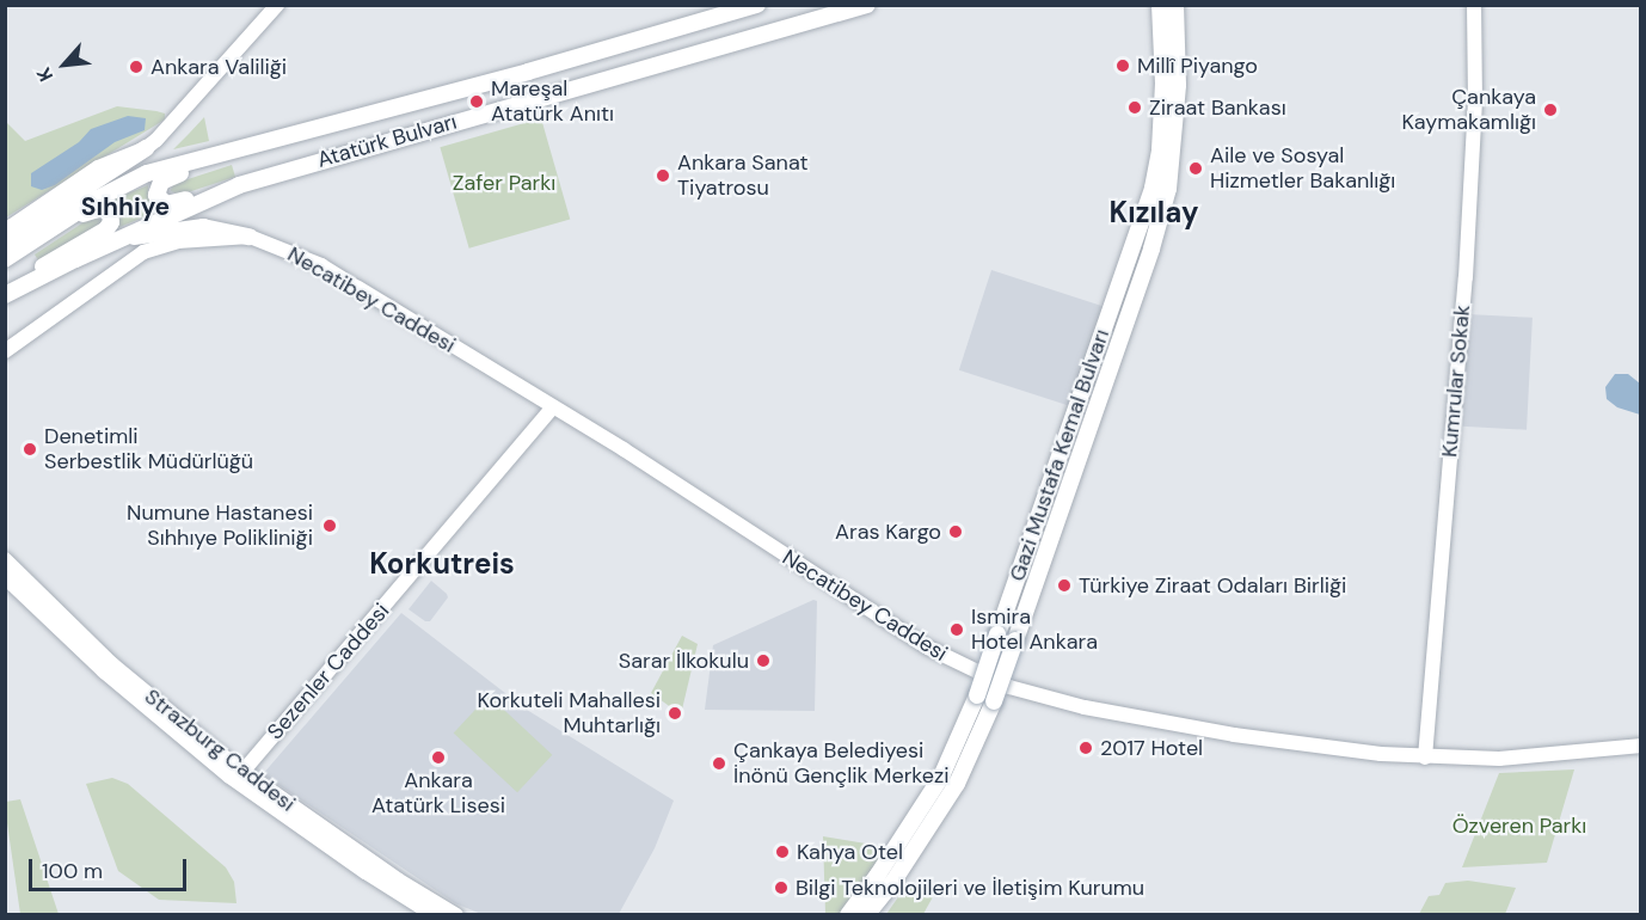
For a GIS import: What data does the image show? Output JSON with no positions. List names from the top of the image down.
{
  "streets": {
    "main road": [
      "Atatürk Bulvarı",
      "Necatibey Caddesi",
      "Kumrular Sokak",
      "Gazi Mustafa Kemal Bulvarı",
      "Sezenler Caddesi",
      "Strazburg Caddesi"
    ]
  },
  "crossings": [
    ["Necatibey Caddesi", "Kumrular Sokak"],
    ["Necatibey Caddesi", "Sezenler Caddesi"],
    ["Sezenler Caddesi", "Strazburg Caddesi"]
  ],
  "districts": ["Sıhhiye", "Kızılay", "Korkutreis"],
  "parks": ["Zafer Parkı", "Özveren Parkı"],
  "places": [
    "Millî Piyango",
    "Ankara Valiliği",
    "Mareşal Atatürk Anıtı",
    "Ziraat Bankası",
    "Çankaya Kaymakamlığı",
    "Aile ve Sosyal Hizmetler Bakanlığı",
    "Ankara Sanat Tiyatrosu",
    "Denetimli Serbestlik Müdürlüğü",
    "Numune Hastanesi Sıhhıye Polikliniği",
    "Aras Kargo",
    "Türkiye Ziraat Odaları Birliği",
    "Ismira Hotel Ankara",
    "Sarar İlkokulu",
    "Korkuteli Mahallesi Muhtarlığı",
    "2017 Hotel",
    "Ankara Atatürk Lisesi",
    "Çankaya Belediyesi İnönü Gençlik Merkezi",
    "Kahya Otel",
    "Bilgi Teknolojileri ve İletişim Kurumu"
  ],
  "scale_bar": "100 m",
  "north": "bottom left"
}
